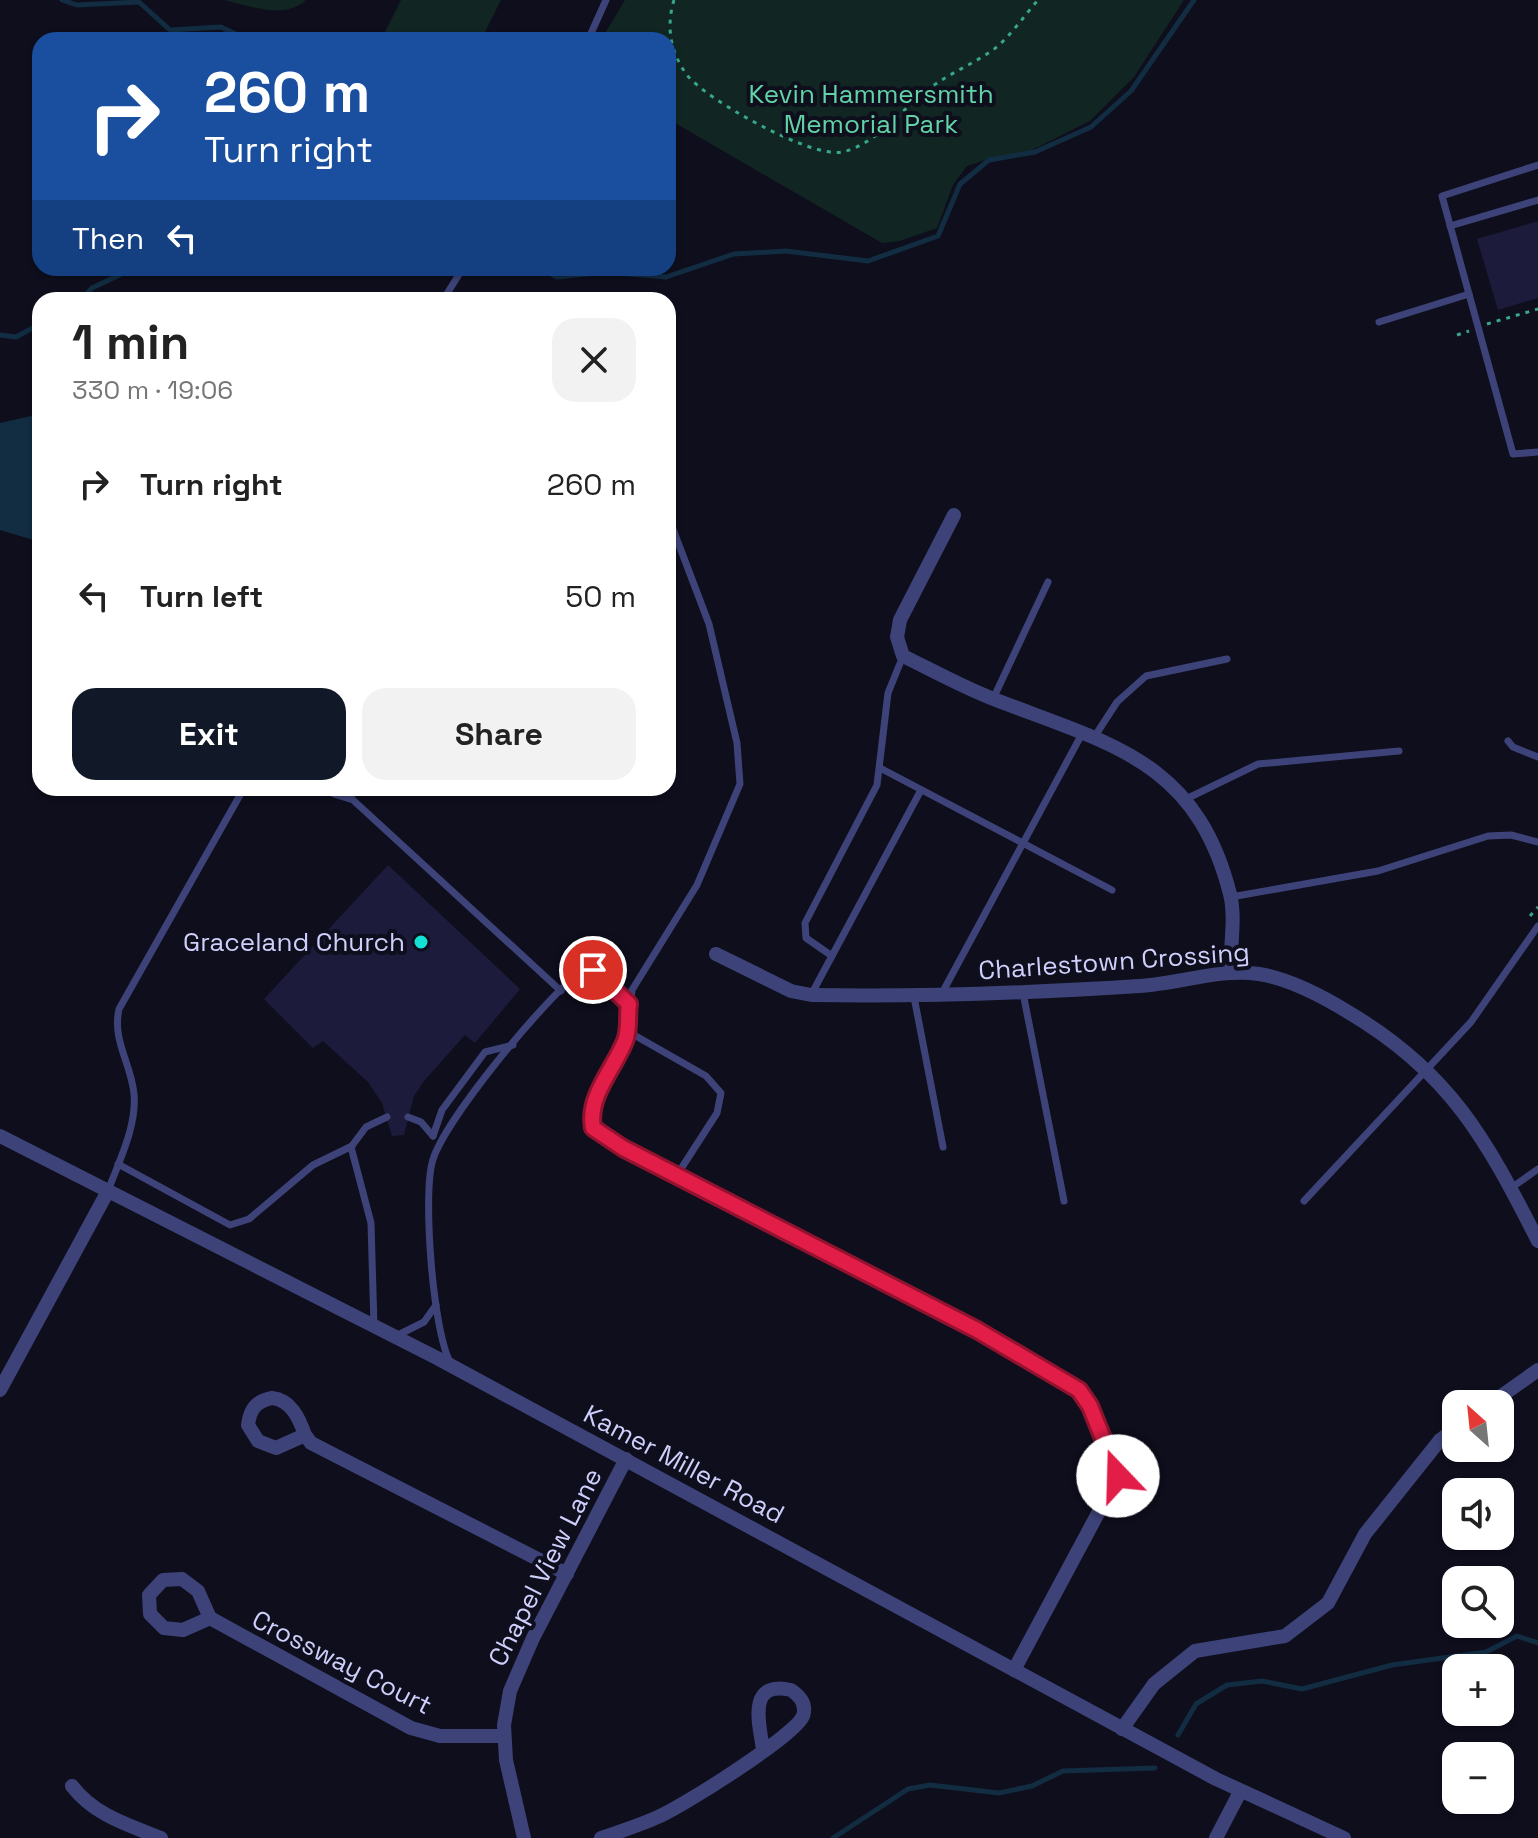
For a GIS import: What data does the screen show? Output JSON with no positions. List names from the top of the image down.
{
  "streets": {
    "street": [
      "Charlestown Crossing",
      "Kamer Miller Road",
      "Chapel View Lane",
      "Crossway Court"
    ]
  },
  "crossings": [
    ["Kamer Miller Road", "Chapel View Lane"],
    ["Chapel View Lane", "Crossway Court"]
  ],
  "parks": ["Kevin Hammersmith Memorial Park"],
  "places": ["Graceland Church"],
  "north": "top left",
  "page": {
    "turn": ["260 m", "Turn right"],
    "then": "Then",
    "heading": ["1 min", "330 m · 19:06"],
    "list": [
      {
        "name": "Turn right",
        "value": "260 m"
      },
      {
        "name": "Turn left",
        "value": "50 m"
      }
    ],
    "buttons": ["Exit", "Share"],
    "map_buttons": ["+", "−"]
  }
}
